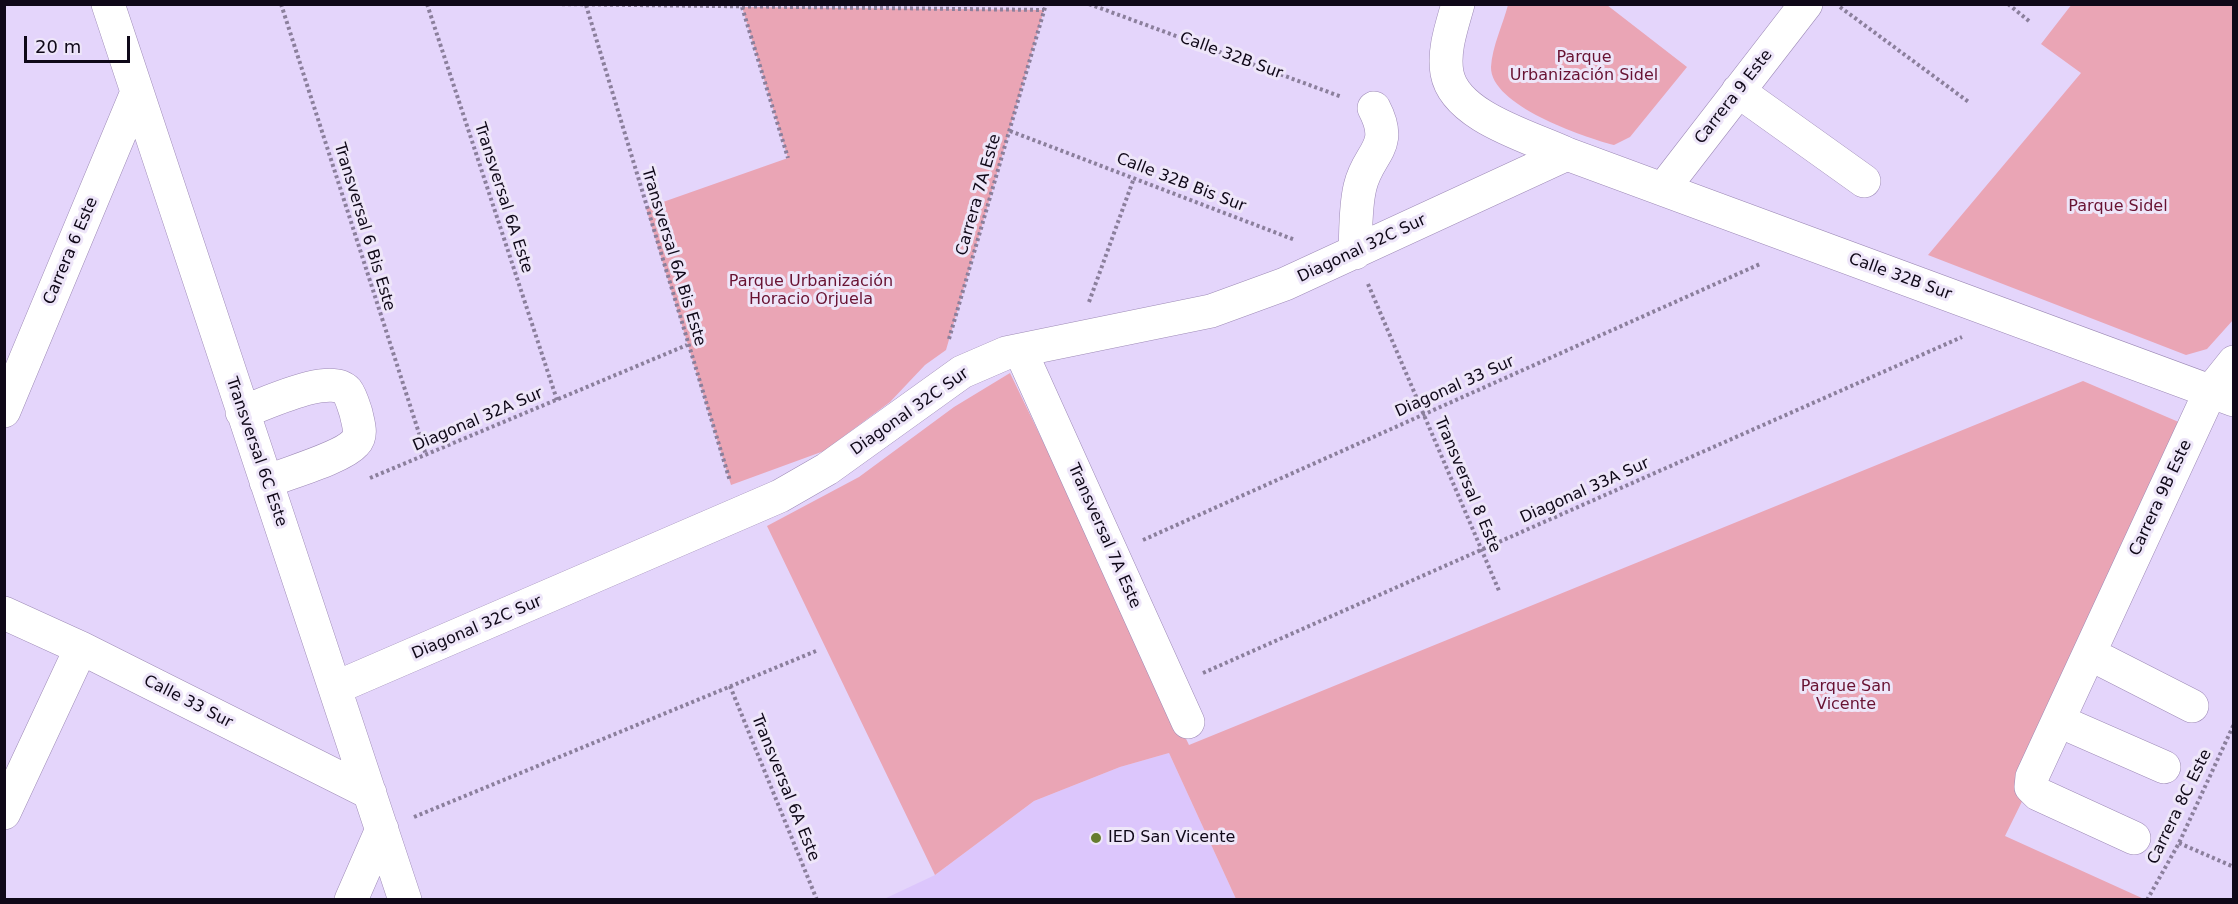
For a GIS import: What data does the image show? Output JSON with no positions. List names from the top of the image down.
{
  "streets": {
    "street": [
      "Calle 32B Sur",
      "Carrera 9 Este",
      "Diagonal 32C Sur",
      "Carrera 6 Este",
      "Transversal 6C Este",
      "Carrera 9B Este",
      "Transversal 7A Este",
      "Calle 33 Sur"
    ],
    "path": [
      "Calle 32B Bis Sur",
      "Carrera 7A Este",
      "Transversal 6A Este",
      "Transversal 6 Bis Este",
      "Transversal 6A Bis Este",
      "Diagonal 33 Sur",
      "Diagonal 32A Sur",
      "Transversal 8 Este",
      "Diagonal 33A Sur",
      "Carrera 8C Este"
    ]
  },
  "crossings": [
    ["Calle 32B Sur", "Carrera 9 Este"],
    ["Calle 32B Sur", "Diagonal 32C Sur"],
    ["Calle 32B Sur", "Diagonal 33 Sur"],
    ["Calle 32B Sur", "Diagonal 33A Sur"],
    ["Calle 32B Sur", "Carrera 9B Este"],
    ["Calle 32B Bis Sur", "Carrera 7A Este"],
    ["Calle 32B Bis Sur", "Diagonal 32C Sur"],
    ["Carrera 7A Este", "Diagonal 32C Sur"],
    ["Transversal 6A Este", "Diagonal 32A Sur"],
    ["Transversal 6 Bis Este", "Diagonal 32A Sur"],
    ["Diagonal 32C Sur", "Transversal 6A Bis Este"],
    ["Diagonal 32C Sur", "Transversal 6C Este"],
    ["Diagonal 32C Sur", "Transversal 7A Este"],
    ["Carrera 6 Este", "Transversal 6C Este"],
    ["Transversal 6A Bis Este", "Diagonal 32A Sur"],
    ["Diagonal 33 Sur", "Transversal 8 Este"],
    ["Diagonal 33 Sur", "Transversal 7A Este"],
    ["Transversal 6C Este", "Calle 33 Sur"],
    ["Transversal 8 Este", "Diagonal 33A Sur"],
    ["Diagonal 33A Sur", "Transversal 7A Este"]
  ],
  "parks": [
    "Parque Urbanización Sidel",
    "Parque Sidel",
    "Parque Urbanización Horacio Orjuela",
    "Parque San Vicente"
  ],
  "places": ["IED San Vicente"],
  "scale_bar": "20 m"
}
